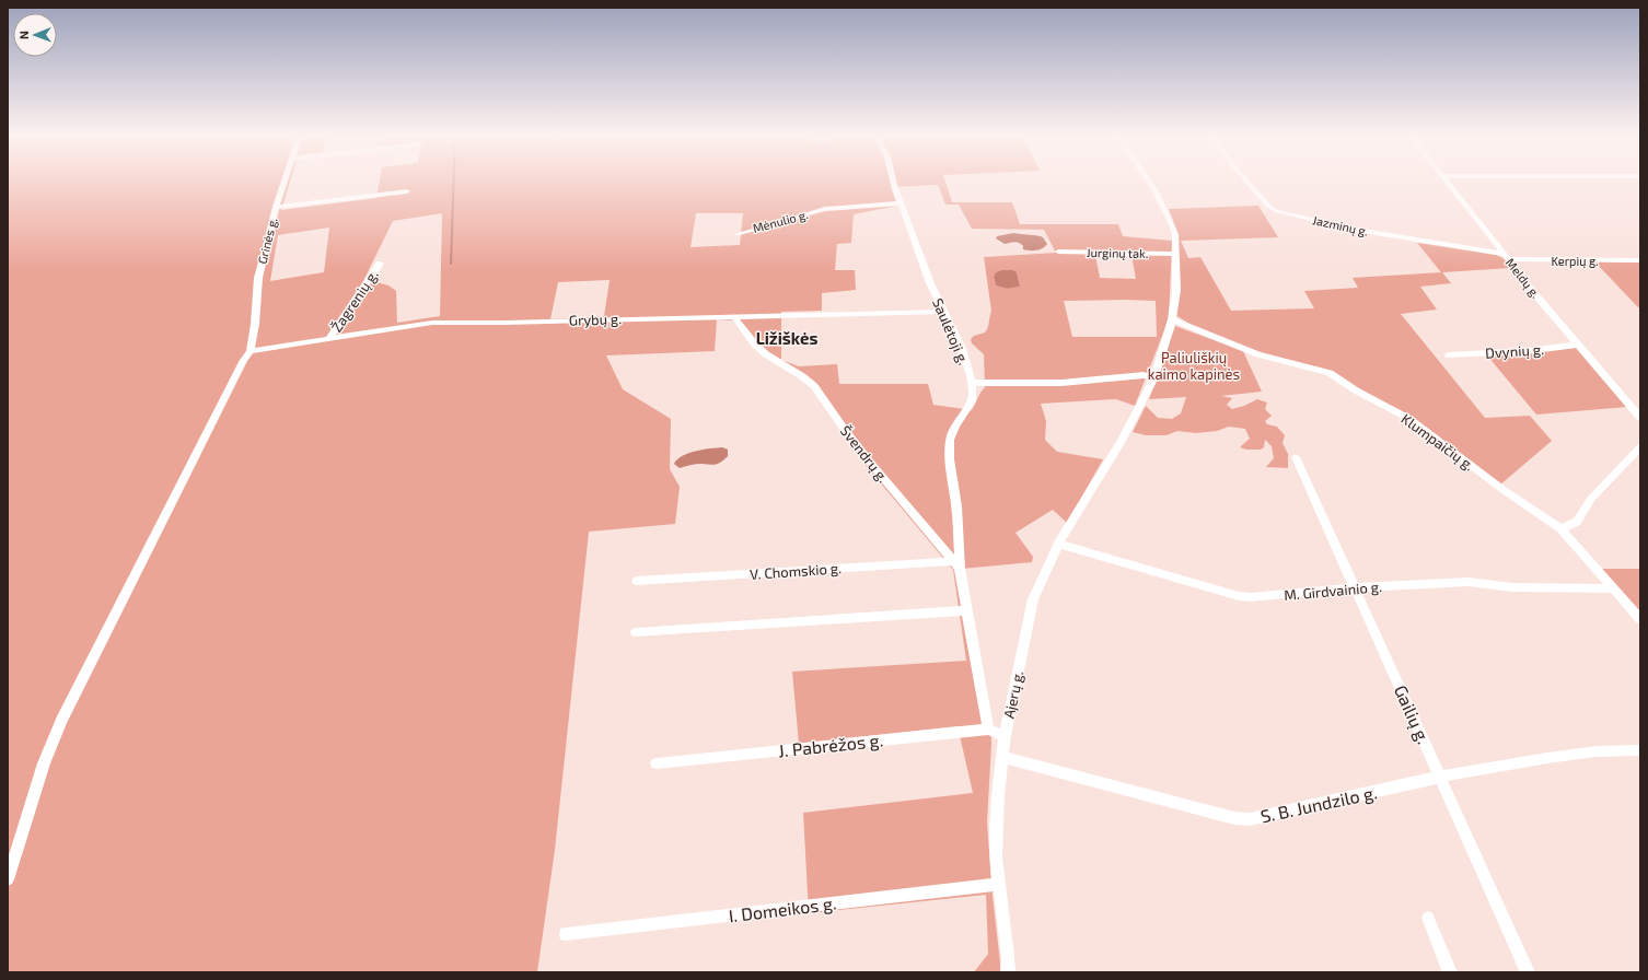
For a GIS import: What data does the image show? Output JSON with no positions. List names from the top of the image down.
{
  "streets": {
    "street": [
      "Mėnulio g.",
      "Jazminų g.",
      "Grinės g.",
      "Jurginų tak.",
      "Kerpių g.",
      "Meldų g.",
      "Žagrenių g.",
      "Grybų g.",
      "Saulėtoji g.",
      "Dvynių g.",
      "Klumpaičių g.",
      "Švendrų g.",
      "V. Chomskio g.",
      "M. Girdvainio g.",
      "Ajerų g.",
      "Gailių g.",
      "J. Pabrėžos g.",
      "S. B. Jundzilo g.",
      "I. Domeikos g."
    ]
  },
  "crossings": [
    ["Mėnulio g.", "Saulėtoji g."],
    ["Jazminų g.", "Kerpių g."],
    ["Jazminų g.", "Meldų g."],
    ["Grinės g.", "Grybų g."],
    ["Jurginų tak.", "Ajerų g."],
    ["Kerpių g.", "Meldų g."],
    ["Meldų g.", "Dvynių g."],
    ["Žagrenių g.", "Grybų g."],
    ["Grybų g.", "Saulėtoji g."],
    ["Grybų g.", "Švendrų g."],
    ["Saulėtoji g.", "Ajerų g."],
    ["Klumpaičių g.", "M. Girdvainio g."],
    ["Klumpaičių g.", "Ajerų g."],
    ["Švendrų g.", "V. Chomskio g."],
    ["Švendrų g.", "J. Pabrėžos g."],
    ["M. Girdvainio g.", "Ajerų g."],
    ["M. Girdvainio g.", "Gailių g."],
    ["Ajerų g.", "J. Pabrėžos g."],
    ["Ajerų g.", "S. B. Jundzilo g."],
    ["Ajerų g.", "I. Domeikos g."],
    ["Gailių g.", "S. B. Jundzilo g."]
  ],
  "districts": ["Ližiškės"],
  "parks": ["Paliuliškių kaimo kapinės"],
  "north": "left"
}
